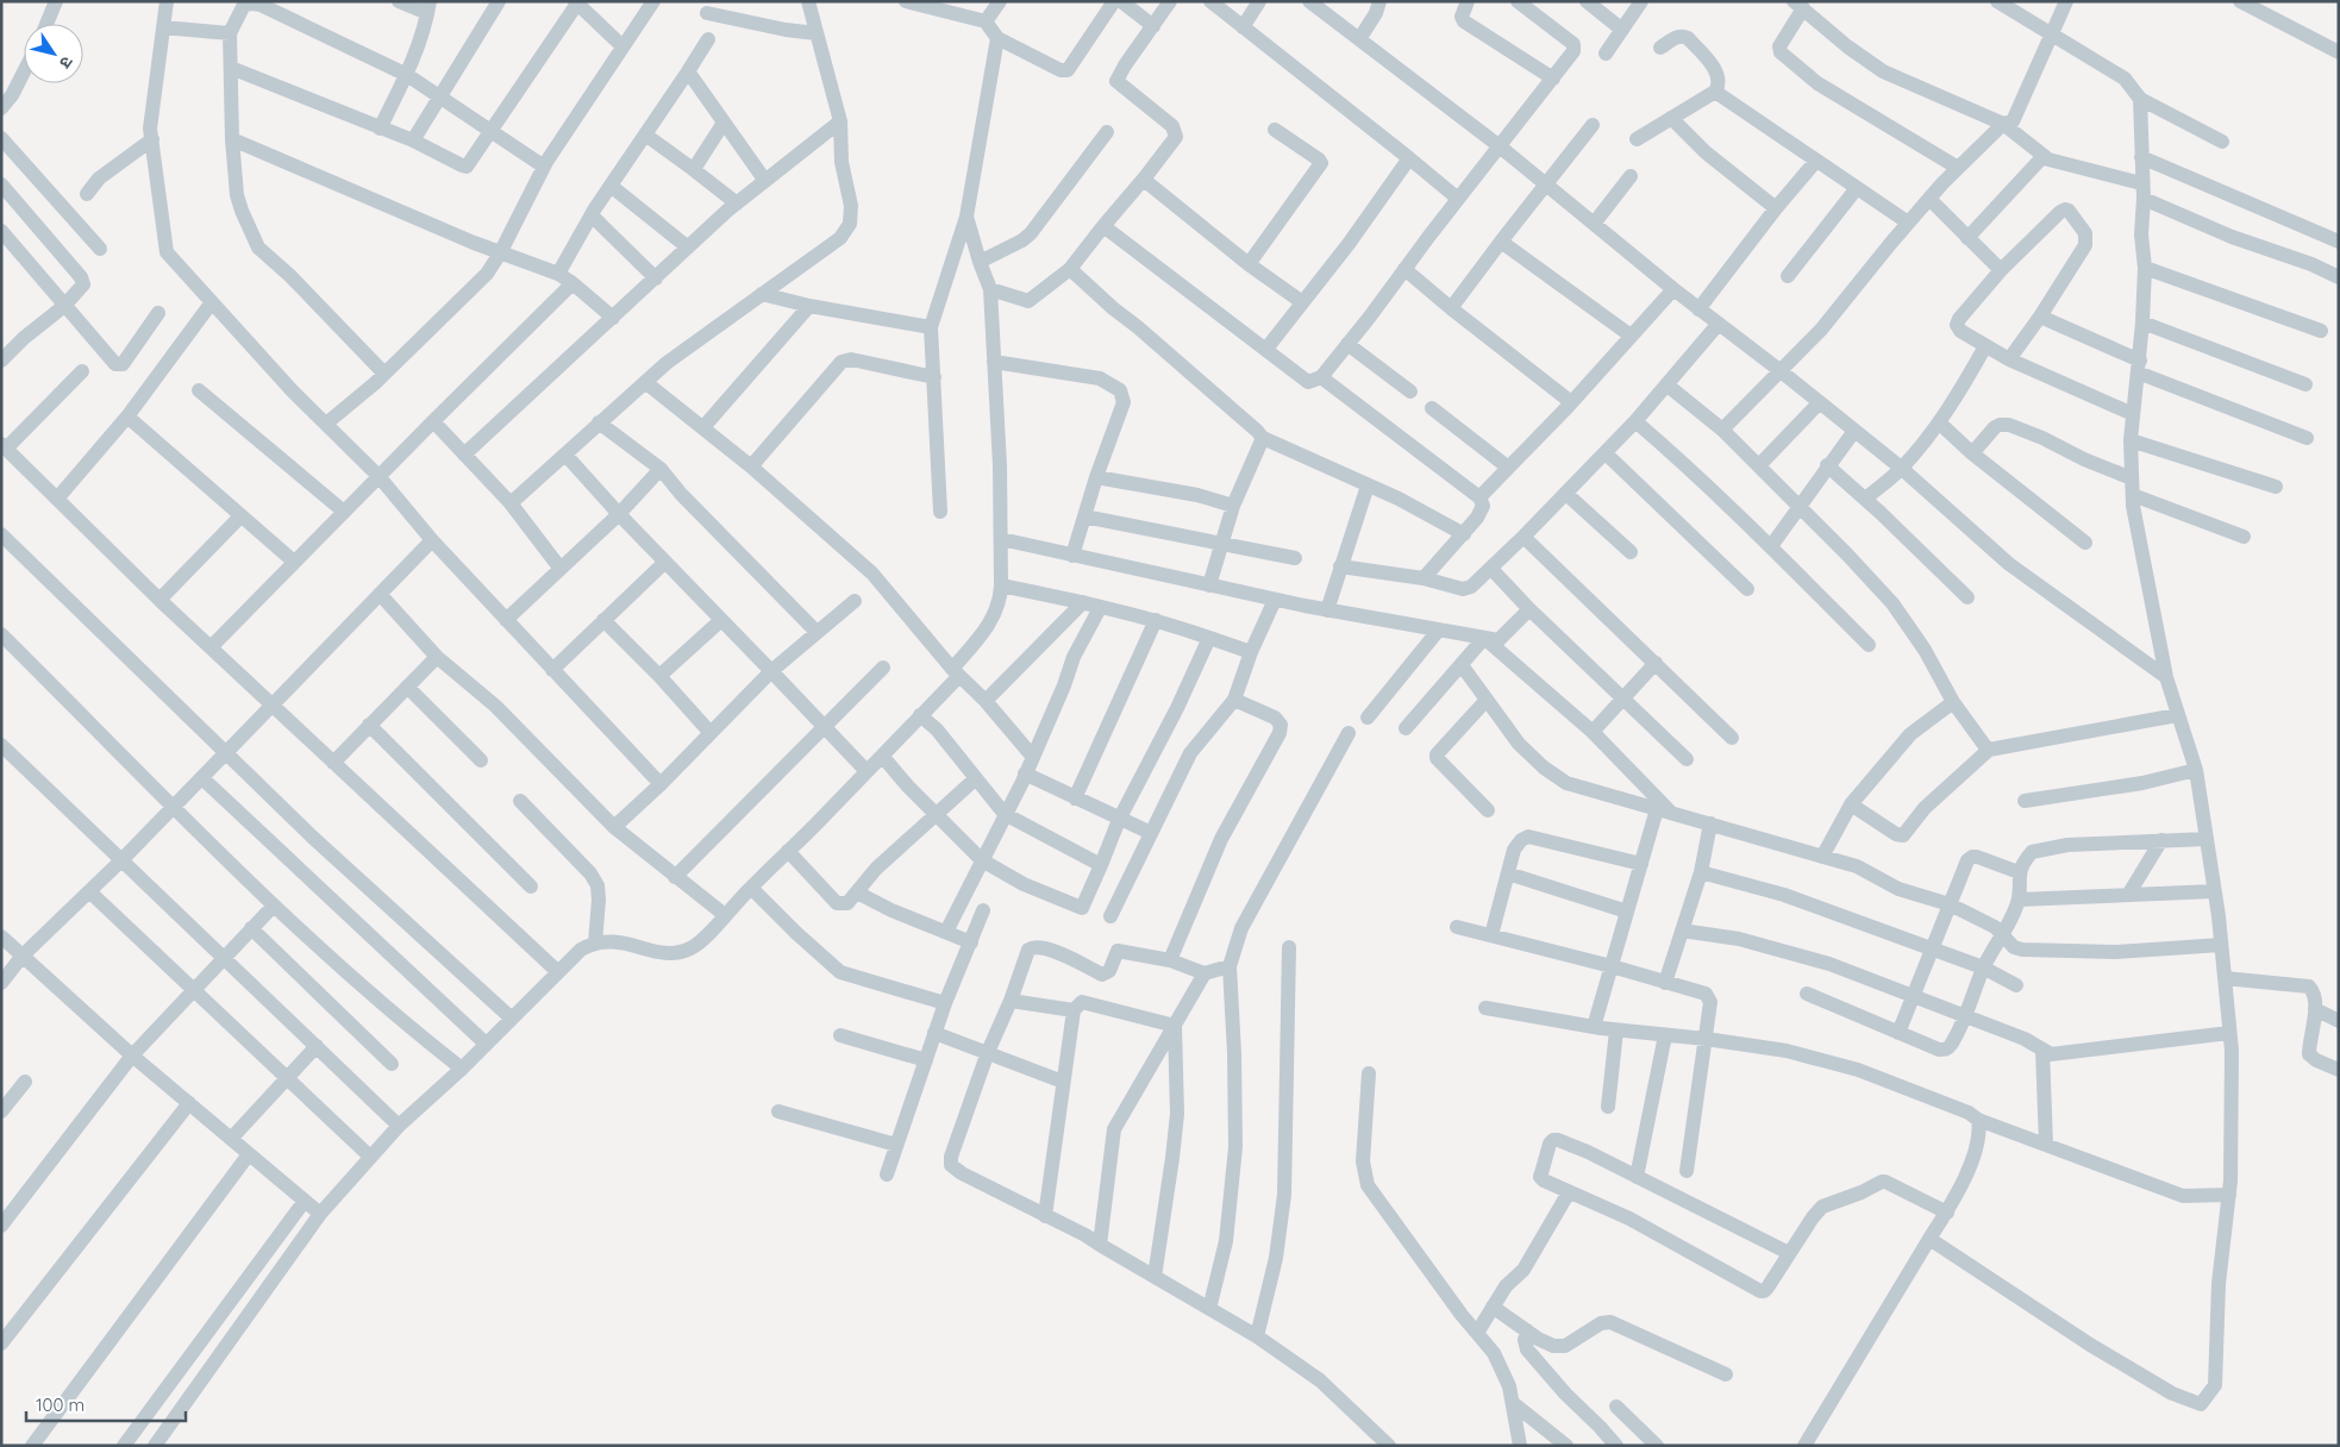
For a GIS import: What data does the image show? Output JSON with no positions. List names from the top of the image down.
{
  "scale_bar": "100 m",
  "north": "bottom right"
}
